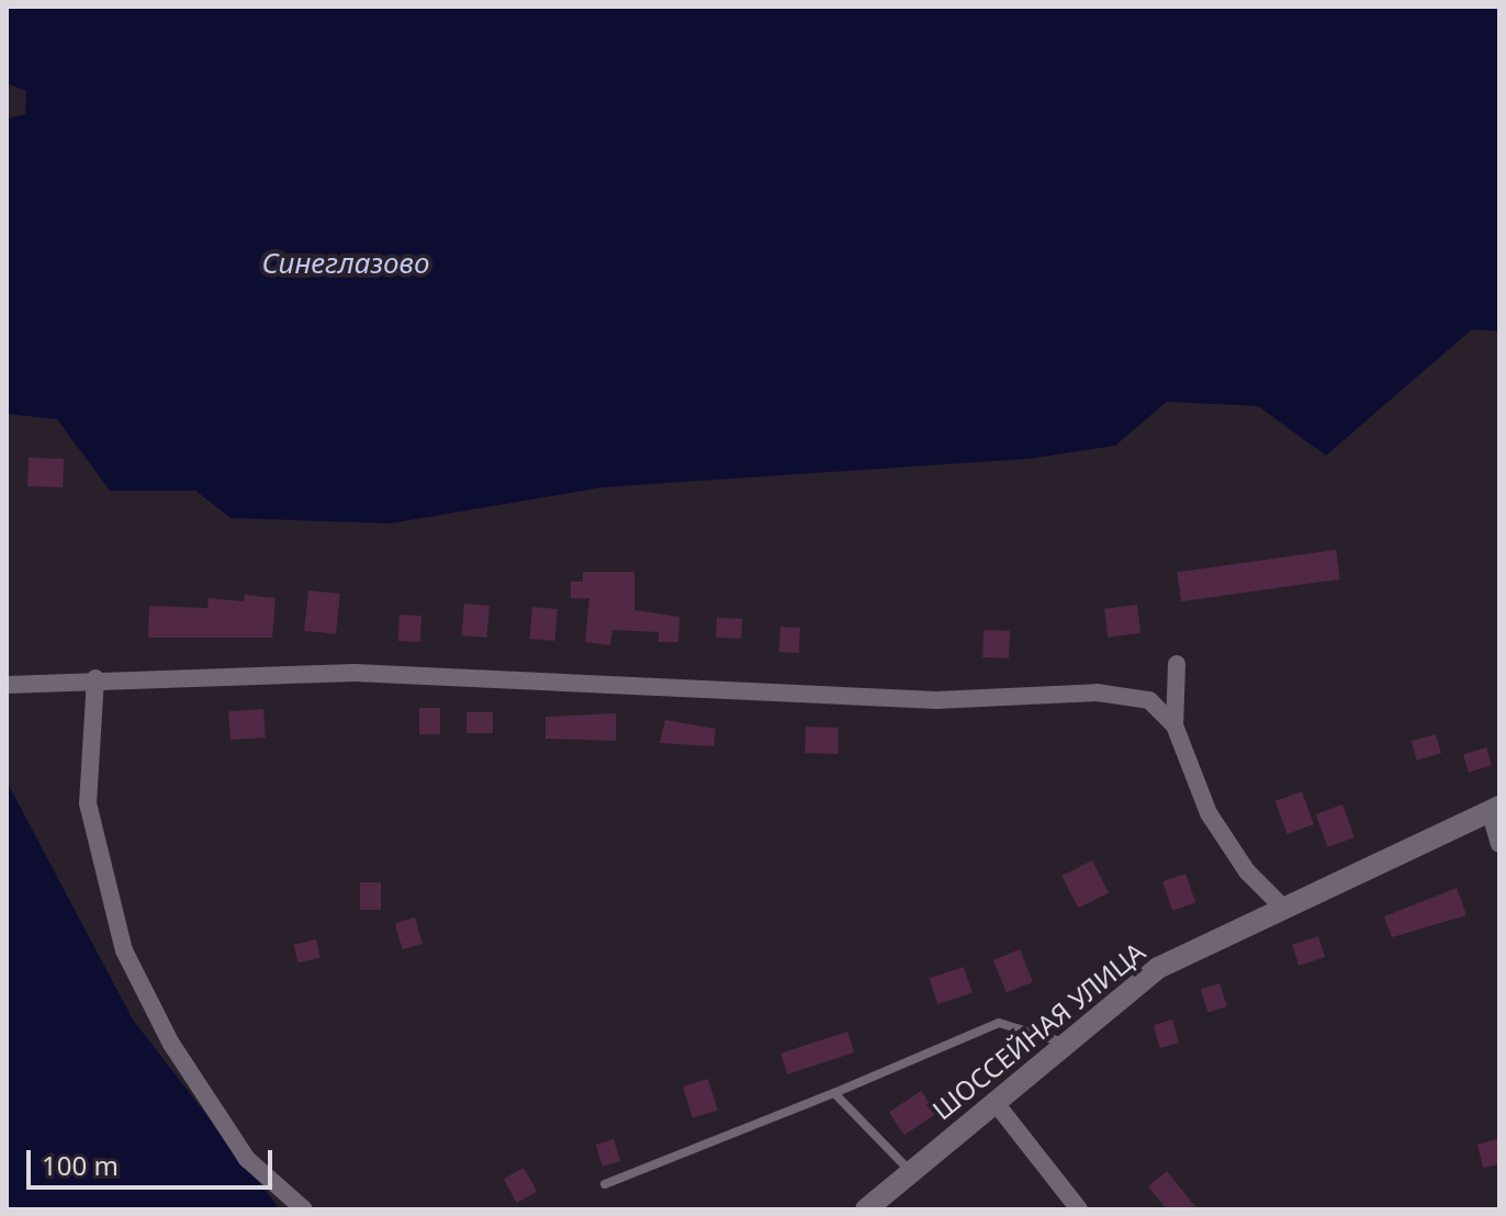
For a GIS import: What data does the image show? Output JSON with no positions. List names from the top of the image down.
{
  "streets": {
    "street": ["ШОССЕЙНАЯ УЛИЦА"]
  },
  "water": ["Синеглазово"],
  "scale_bar": "100 m"
}
